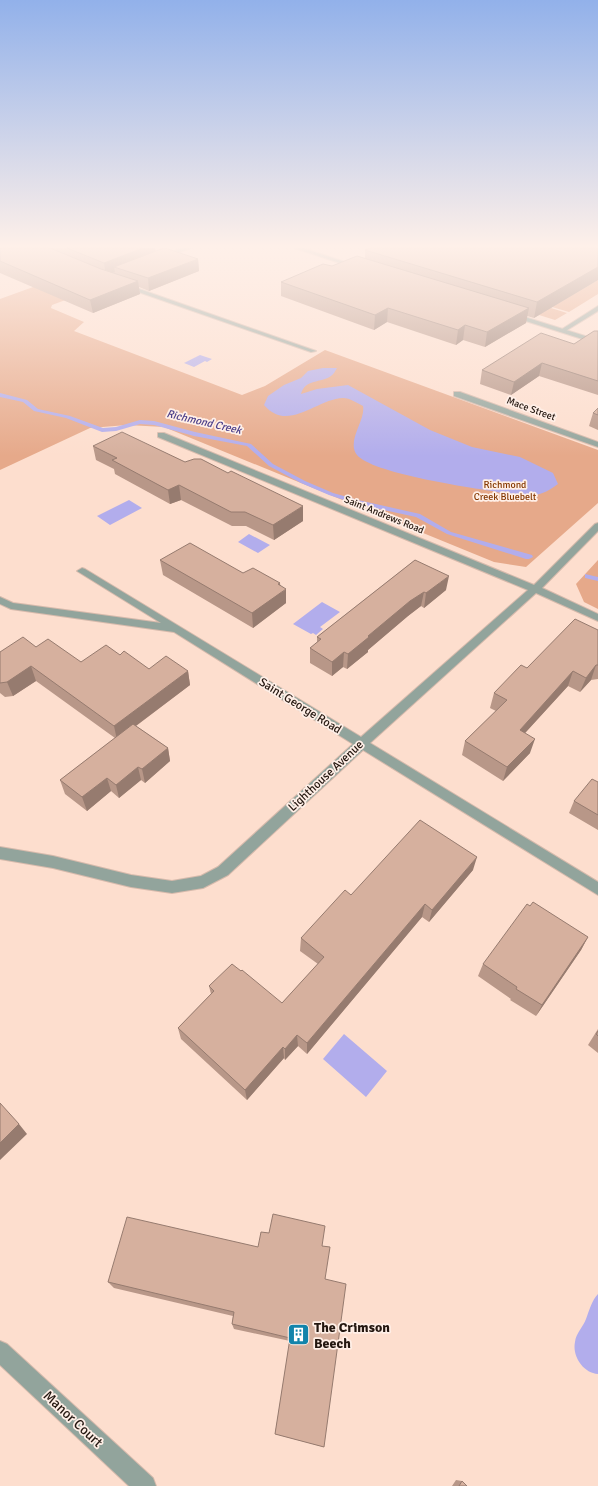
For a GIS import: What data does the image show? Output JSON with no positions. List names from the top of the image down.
{
  "streets": {
    "street": [
      "Mace Street",
      "Saint Andrews Road",
      "Saint George Road",
      "Lighthouse Avenue",
      "Manor Court"
    ]
  },
  "crossings": [
    ["Saint Andrews Road", "Lighthouse Avenue"],
    ["Saint George Road", "Lighthouse Avenue"]
  ],
  "water": ["Richmond Creek"],
  "parks": ["Richmond Creek Bluebelt"],
  "places": {
    "building": ["The Crimson Beech"]
  }
}
